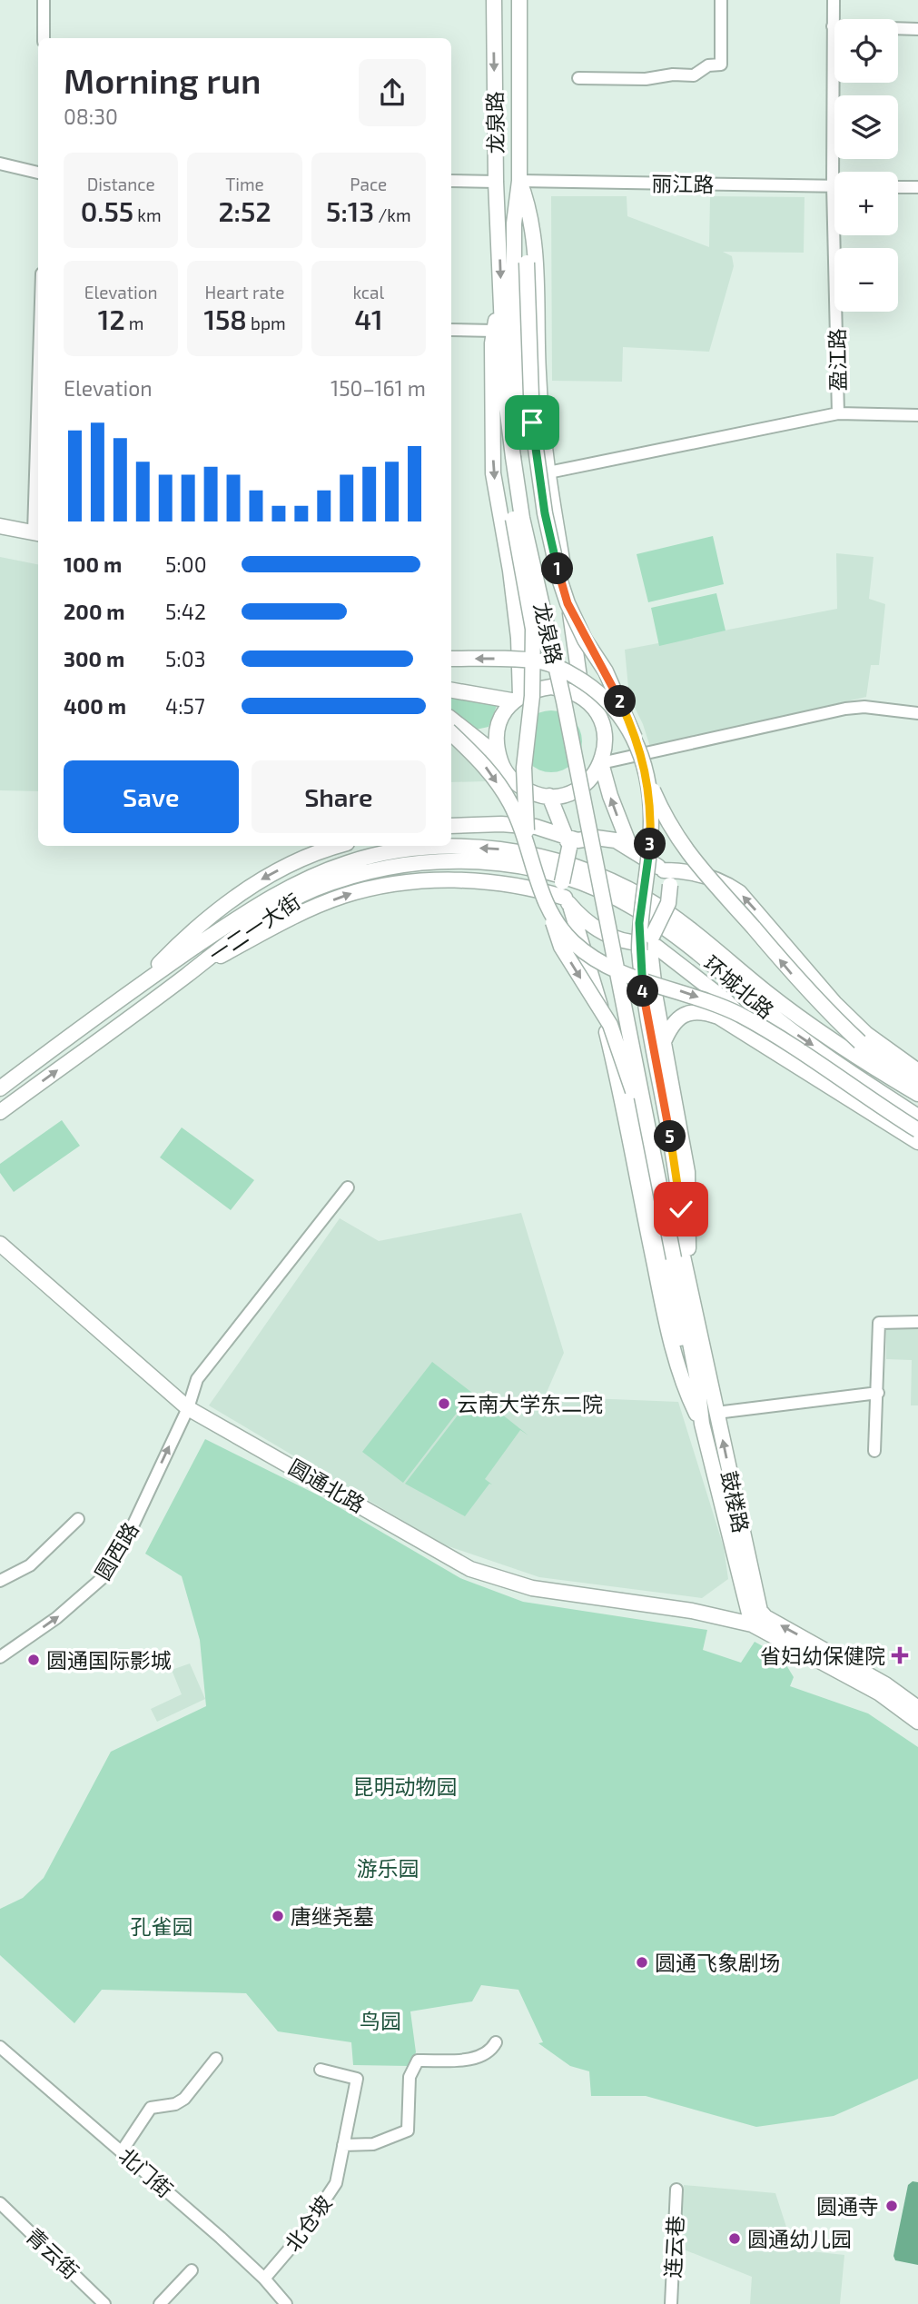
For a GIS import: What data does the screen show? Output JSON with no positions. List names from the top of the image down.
{
  "streets": {
    "main road": [
      "龙泉路",
      "一二一大街",
      "环城北路",
      "圆通北路",
      "鼓楼路"
    ],
    "street": [
      "丽江路",
      "盈江路",
      "圆西路",
      "北门街",
      "北仓坡",
      "连云巷",
      "青云街"
    ]
  },
  "crossings": [
    ["龙泉路", "丽江路"],
    ["龙泉路", "鼓楼路"],
    ["丽江路", "盈江路"],
    ["一二一大街", "环城北路"],
    ["圆通北路", "鼓楼路"],
    ["圆通北路", "圆西路"],
    ["北门街", "北仓坡"]
  ],
  "parks": [
    "昆明动物园",
    "游乐园",
    "孔雀园",
    "鸟园"
  ],
  "places": {
    "other": [
      "云南大学东二院",
      "圆通国际影城",
      "唐继尧墓",
      "圆通飞象剧场",
      "圆通寺",
      "圆通幼儿园"
    ],
    "health": ["省妇幼保健院"]
  },
  "page": {
    "map_buttons": ["+", "−"],
    "heading": ["Morning run", "08:30"],
    "stats": [
      ["Distance", "0.55 km"],
      ["Time", "2:52"],
      ["Pace", "5:13 /km"],
      ["Elevation", "12 m"],
      ["Heart rate", "158 bpm"],
      ["kcal", "41"]
    ],
    "chart": ["Elevation", "150–161 m"],
    "list": [
      {
        "name": "100 m",
        "note": "5:00"
      },
      {
        "name": "200 m",
        "note": "5:42"
      },
      {
        "name": "300 m",
        "note": "5:03"
      },
      {
        "name": "400 m",
        "note": "4:57"
      }
    ],
    "pins": [
      "1",
      "2",
      "3",
      "4",
      "5"
    ],
    "buttons": ["Save", "Share"]
  }
}
